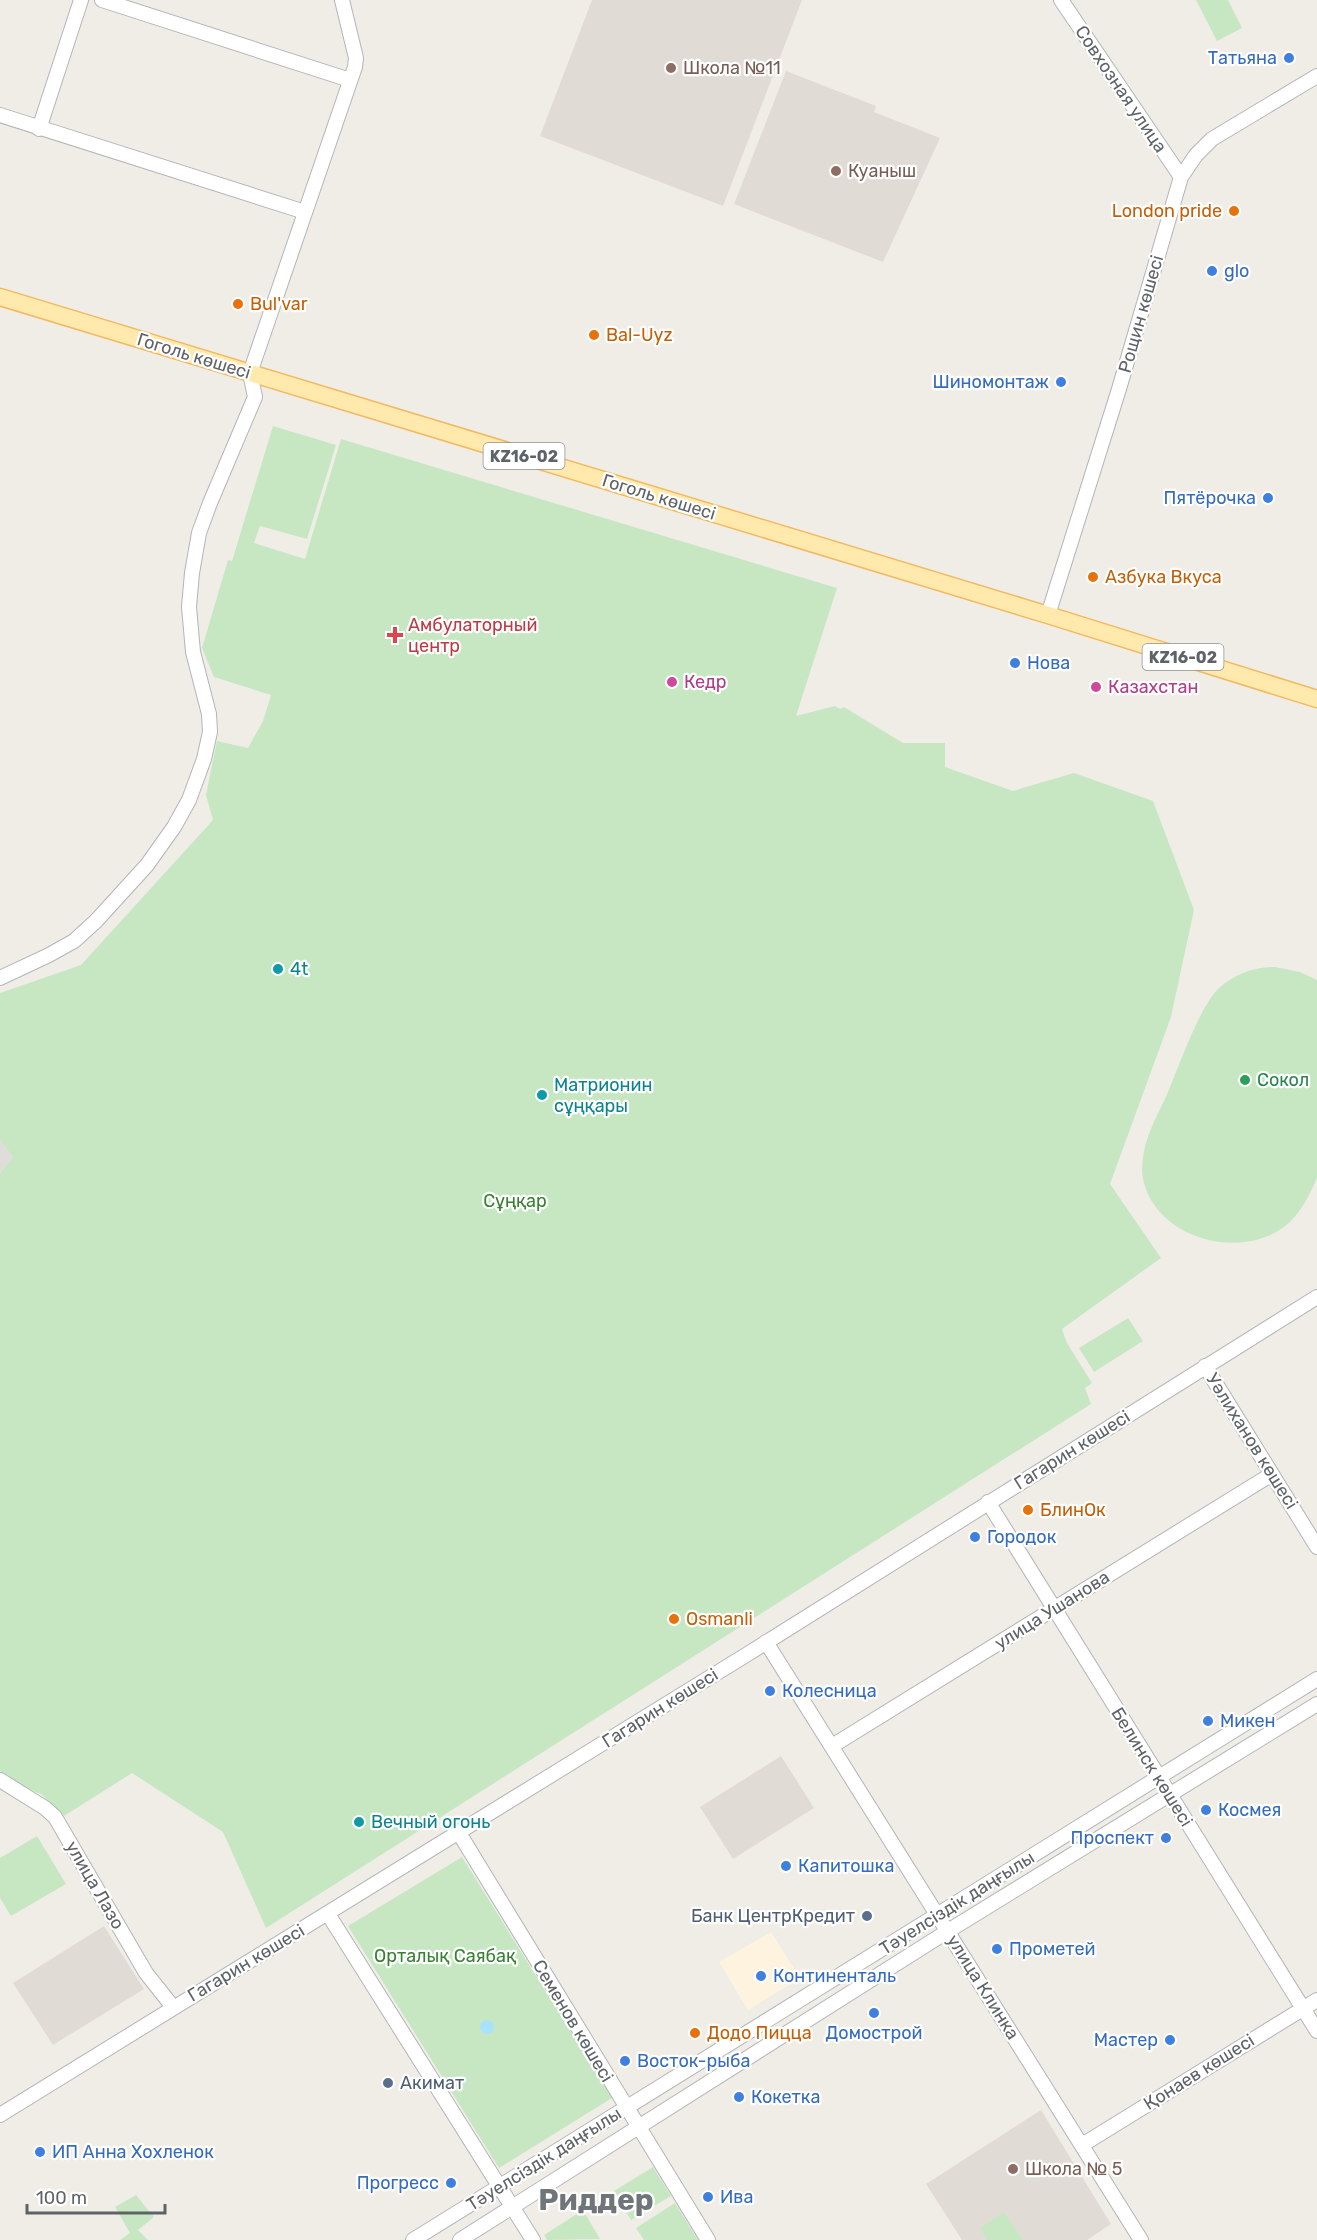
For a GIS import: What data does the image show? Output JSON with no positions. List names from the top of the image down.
{
  "streets": {
    "main road": ["Гоголь көшесі", "KZ16-02"],
    "street": [
      "Совхозная улица",
      "Рощин көшесі",
      "Уәлиханов көшесі",
      "Гагарин көшесі",
      "улица Ушанова",
      "Белинск көшесі",
      "улица Лазо",
      "Тәуелсіздік даңғылы",
      "улица Клинка",
      "Семенов көшесі",
      "Қонаев көшесі"
    ]
  },
  "crossings": [
    ["Совхозная улица", "Рощин көшесі"],
    ["Рощин көшесі", "Гоголь көшесі"],
    ["Уәлиханов көшесі", "Гагарин көшесі"],
    ["Уәлиханов көшесі", "улица Ушанова"],
    ["Гагарин көшесі", "Белинск көшесі"],
    ["Гагарин көшесі", "улица Лазо"],
    ["Гагарин көшесі", "улица Клинка"],
    ["Гагарин көшесі", "Семенов көшесі"],
    ["улица Ушанова", "Белинск көшесі"],
    ["улица Ушанова", "улица Клинка"],
    ["Белинск көшесі", "Тәуелсіздік даңғылы"],
    ["Белинск көшесі", "Қонаев көшесі"],
    ["Тәуелсіздік даңғылы", "улица Клинка"],
    ["Тәуелсіздік даңғылы", "Семенов көшесі"],
    ["улица Клинка", "Қонаев көшесі"]
  ],
  "districts": ["Риддер"],
  "parks": ["Сұңқар", "Орталық Саябақ"],
  "places": {
    "other": [
      "Татьяна",
      "Школа №11",
      "Куаныш",
      "London pride",
      "glo",
      "Bul'var",
      "Bal-Uyz",
      "Шиномонтаж",
      "Пятёрочка",
      "Азбука Вкуса",
      "Нова",
      "Кедр",
      "Казахстан",
      "4t",
      "Сокол",
      "Матрионин сұңқары",
      "БлинОк",
      "Городок",
      "Osmanli",
      "Колесница",
      "Микен",
      "Космея",
      "Вечный огонь",
      "Проспект",
      "Капитошка",
      "Банк ЦентрКредит",
      "Прометей",
      "Континенталь",
      "Домострой",
      "Додо Пицца",
      "Мастер",
      "Восток-рыба",
      "Акимат",
      "Кокетка",
      "ИП Анна Хохленок",
      "Школа № 5",
      "Прогресс",
      "Ива"
    ],
    "health": ["Амбулаторный центр"]
  },
  "scale_bar": "100 m"
}
